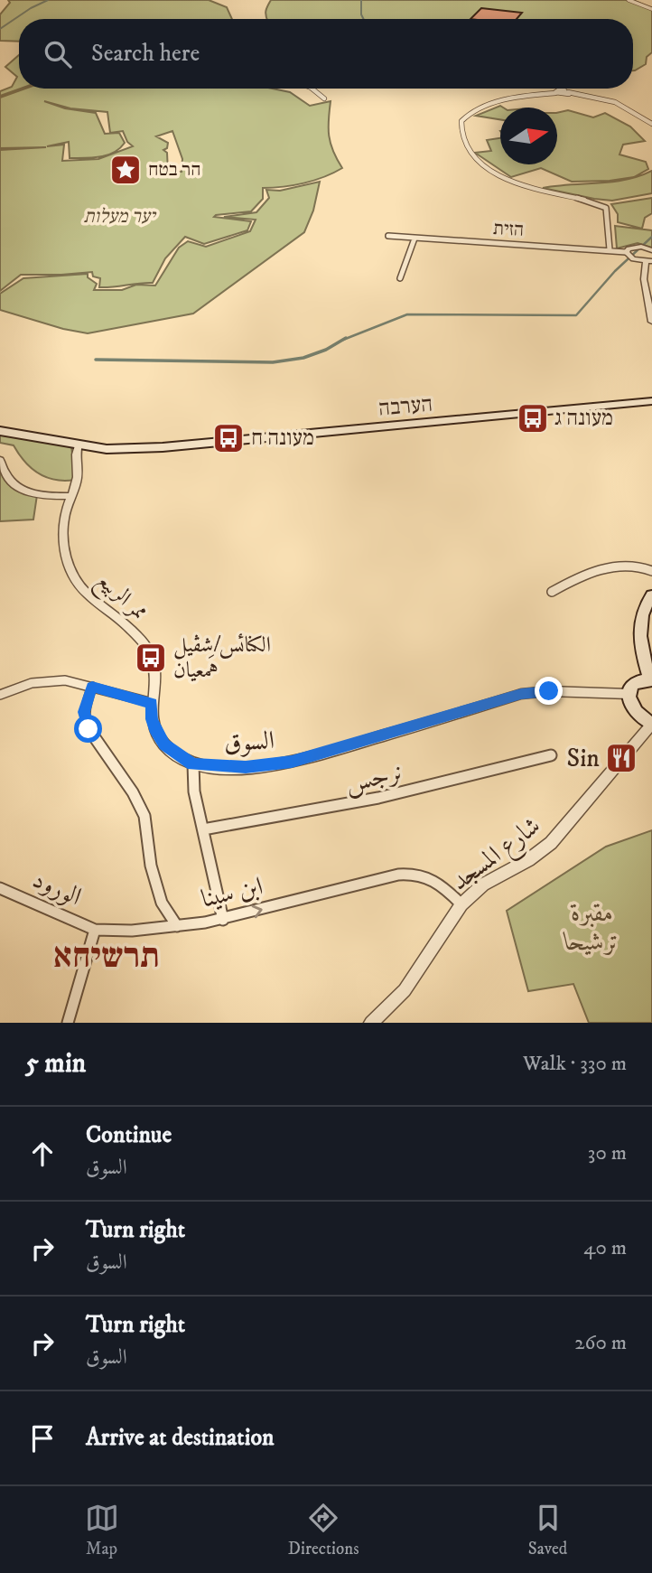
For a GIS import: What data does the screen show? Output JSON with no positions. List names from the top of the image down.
{
  "streets": {
    "main road": ["הערבה"],
    "street": [
      "הזית",
      "ممر الربيع",
      "السوق",
      "نرجس",
      "شارع المسجد",
      "الورود",
      "ابن سينا"
    ]
  },
  "crossings": [
    ["הערבה", "ممر الربيع"],
    ["ممر الربيع", "السوق"],
    ["شارع المسجد", "ابن سينا"],
    ["الورود", "ابن سينا"]
  ],
  "one_way": ["ابن سينا"],
  "districts": ["תרשיחא"],
  "parks": ["יער מעלות", "مقبرة ترشيحا"],
  "places": {
    "place": ["הר בטח"],
    "bus stop": ["מעונה ג", "מעונה ח", "الكنائس/شڤيل هَمعيان"],
    "restaurant": ["Sin"]
  },
  "north": "right",
  "page": {
    "search": "Search here",
    "heading": ["5 min", "Walk · 330 m"],
    "list": [
      ["Continue", "السوق", "30 m"],
      ["Turn right", "السوق", "40 m"],
      ["Turn right", "السوق", "260 m"],
      "Arrive at destination"
    ],
    "nav": ["Map", "Directions", "Saved"]
  }
}
